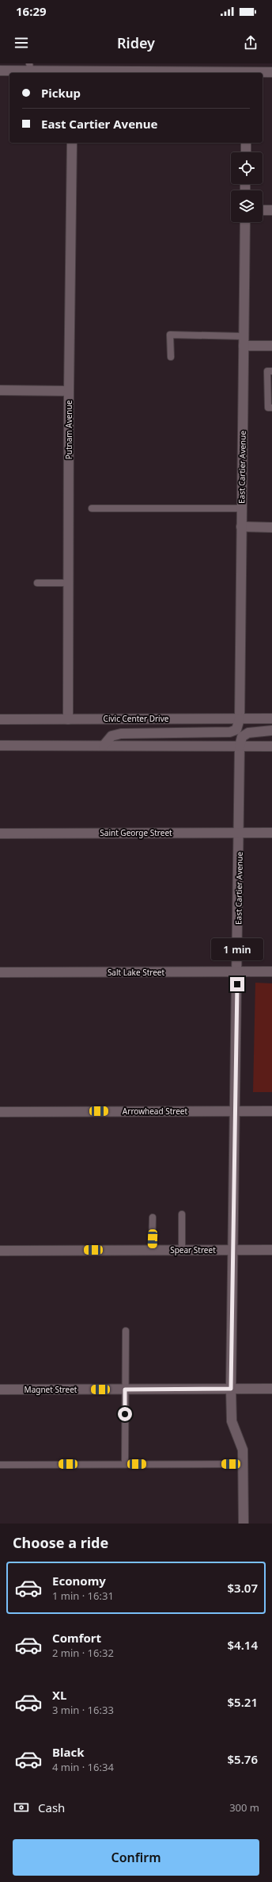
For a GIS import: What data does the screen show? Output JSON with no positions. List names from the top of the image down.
{
  "streets": {
    "street": [
      "Putnam Avenue",
      "East Cartier Avenue",
      "Civic Center Drive",
      "Saint George Street",
      "Salt Lake Street",
      "Arrowhead Street",
      "Spear Street",
      "Magnet Street"
    ]
  },
  "crossings": [
    ["Putnam Avenue", "Civic Center Drive"],
    ["East Cartier Avenue", "Civic Center Drive"],
    ["East Cartier Avenue", "Saint George Street"],
    ["East Cartier Avenue", "Salt Lake Street"],
    ["East Cartier Avenue", "Arrowhead Street"],
    ["East Cartier Avenue", "Spear Street"],
    ["East Cartier Avenue", "Magnet Street"]
  ],
  "page": {
    "status": "16:29",
    "header": "Ridey",
    "banner": ["Pickup", "East Cartier Avenue"],
    "bubble": "1 min",
    "heading": "Choose a ride",
    "list": [
      {
        "name": "Economy",
        "note": "1 min · 16:31",
        "value": "$3.07"
      },
      {
        "name": "Comfort",
        "note": "2 min · 16:32",
        "value": "$4.14"
      },
      {
        "name": "XL",
        "note": "3 min · 16:33",
        "value": "$5.21"
      },
      {
        "name": "Black",
        "note": "4 min · 16:34",
        "value": "$5.76"
      }
    ],
    "pay": ["Cash", "300 m"],
    "buttons": "Confirm"
  }
}
